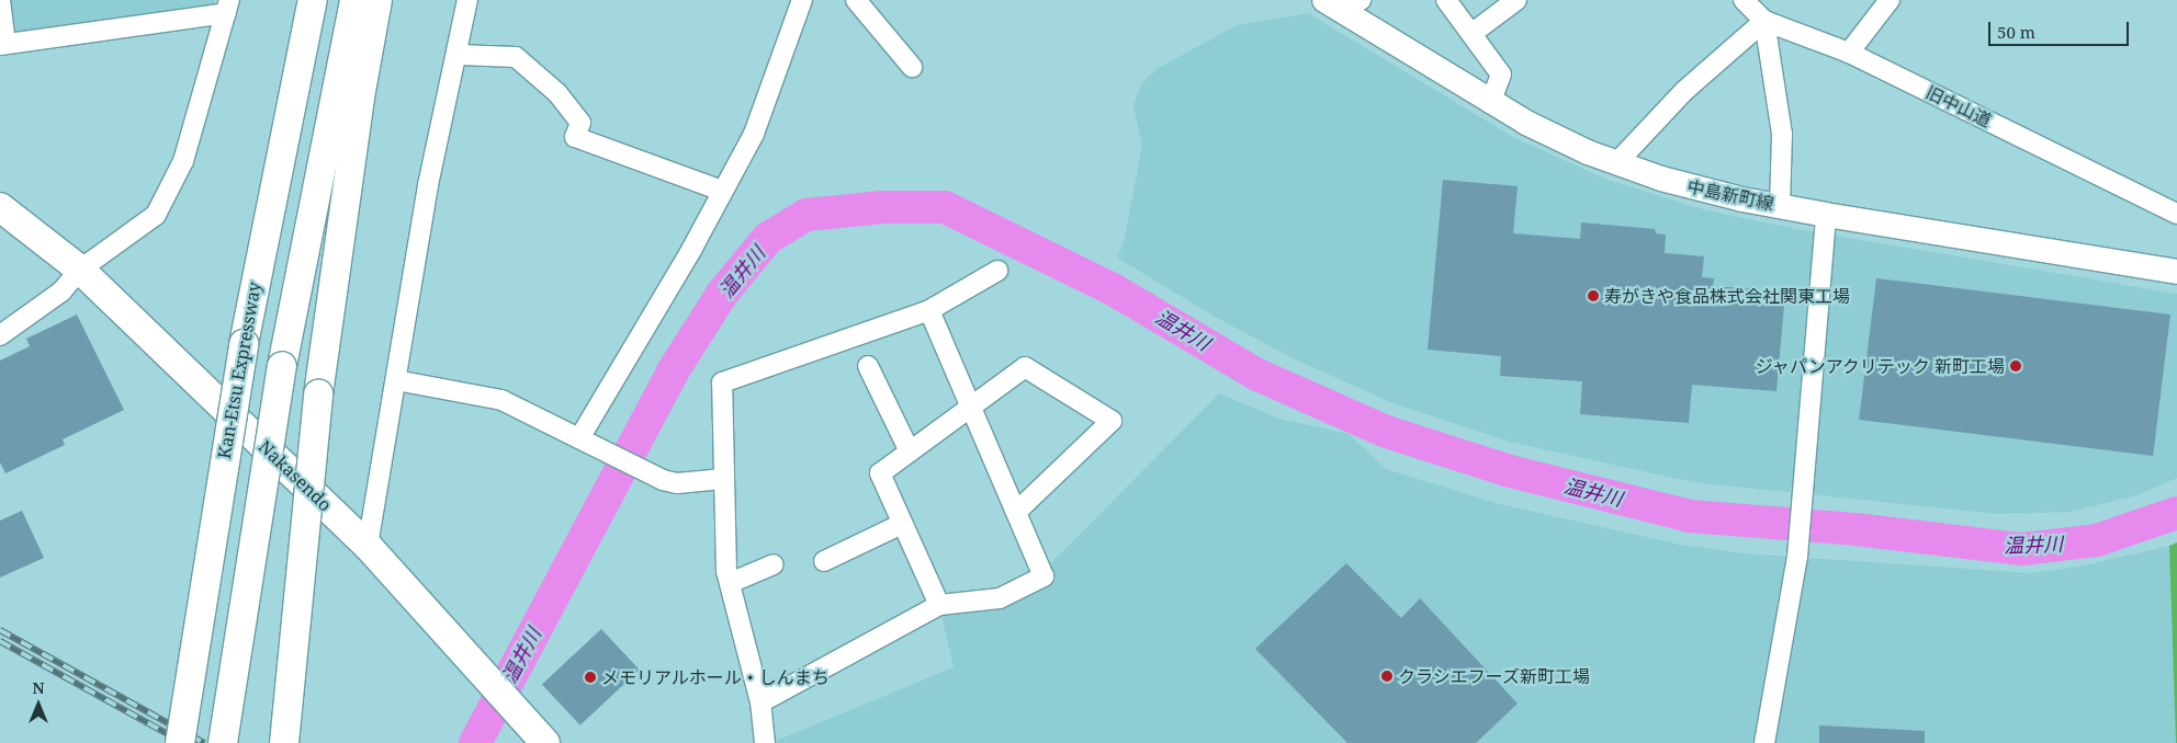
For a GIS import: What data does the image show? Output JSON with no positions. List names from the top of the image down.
{
  "streets": {
    "highway": ["Kan-Etsu Expressway", "Nakasendo"],
    "main road": ["中島新町線"],
    "street": ["旧中山道"]
  },
  "water": ["温井川"],
  "places": [
    "寿がきや食品株式会社関東工場",
    "ジャパンアクリテック 新町工場",
    "クラシエフーズ新町工場",
    "メモリアルホール・しんまち"
  ],
  "scale_bar": "50 m",
  "north": "top"
}
